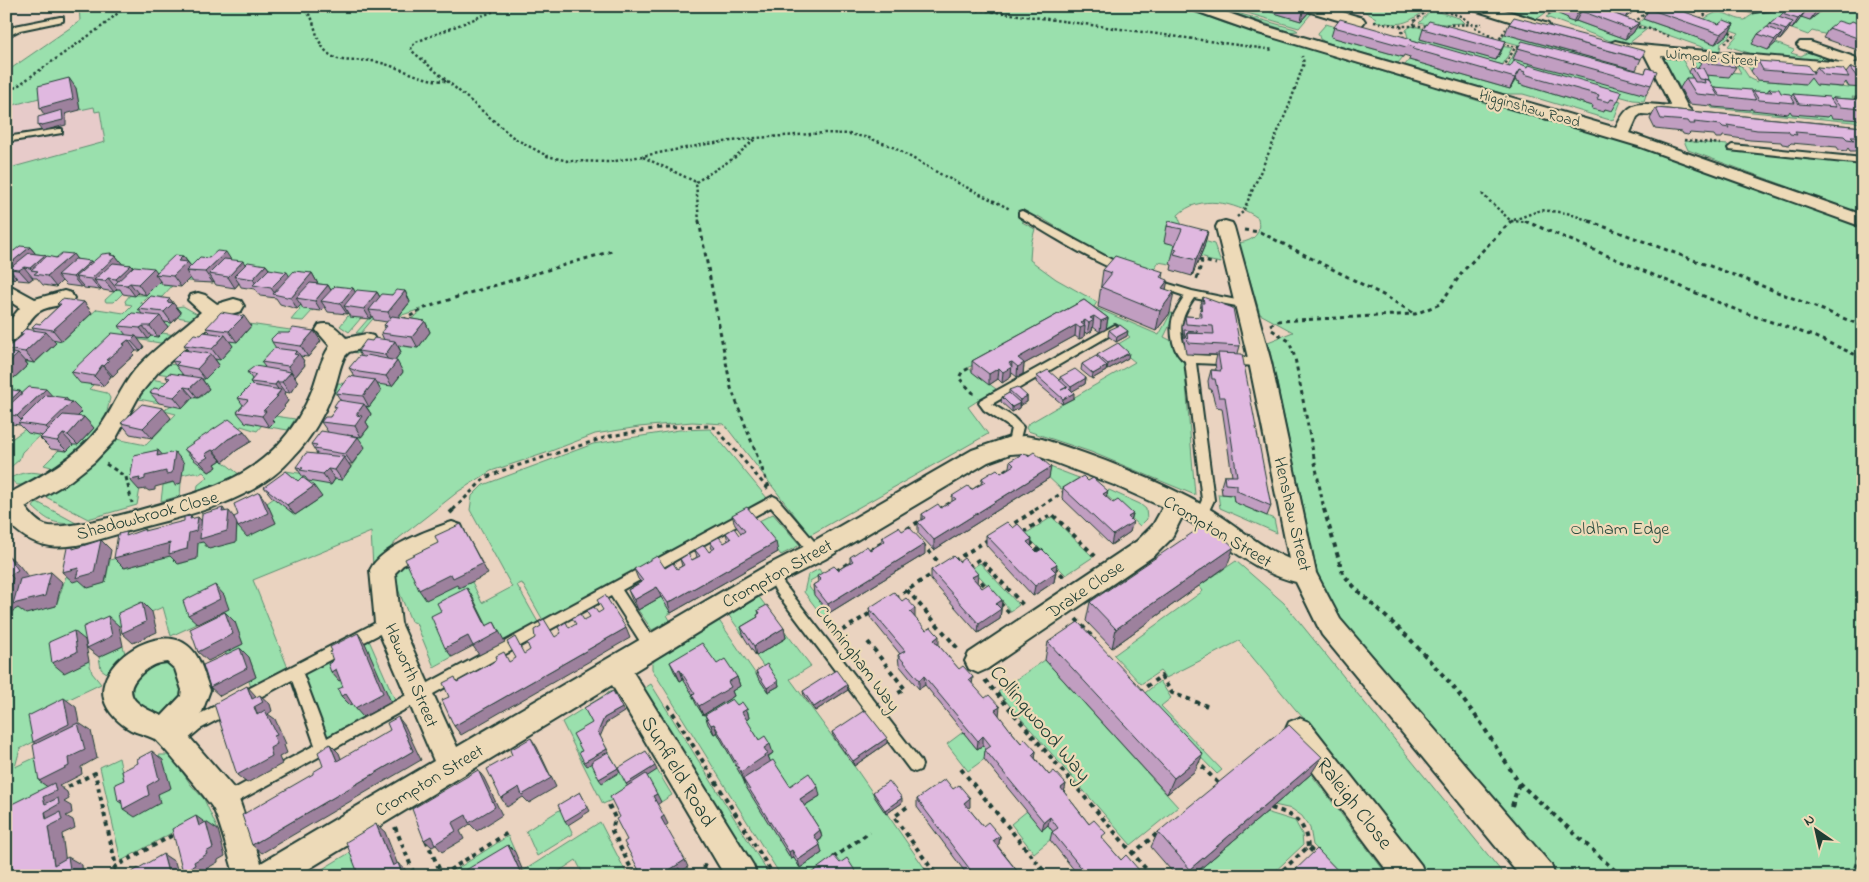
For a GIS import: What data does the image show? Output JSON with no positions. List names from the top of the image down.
{
  "streets": {
    "street": [
      "Wimpole Street",
      "Higginshaw Road",
      "Henshaw Street",
      "Shadowbrook Close",
      "Crompton Street",
      "Drake Close",
      "Haworth Street",
      "Sunfield Road",
      "Raleigh Close"
    ],
    "lane": ["Cunningham Way"],
    "path": ["Collingwood Way"]
  },
  "crossings": [
    ["Henshaw Street", "Crompton Street"],
    ["Crompton Street", "Drake Close"],
    ["Crompton Street", "Cunningham Way"],
    ["Crompton Street", "Haworth Street"],
    ["Crompton Street", "Sunfield Road"],
    ["Drake Close", "Collingwood Way"]
  ],
  "parks": ["Oldham Edge"],
  "north": "top left"
}
